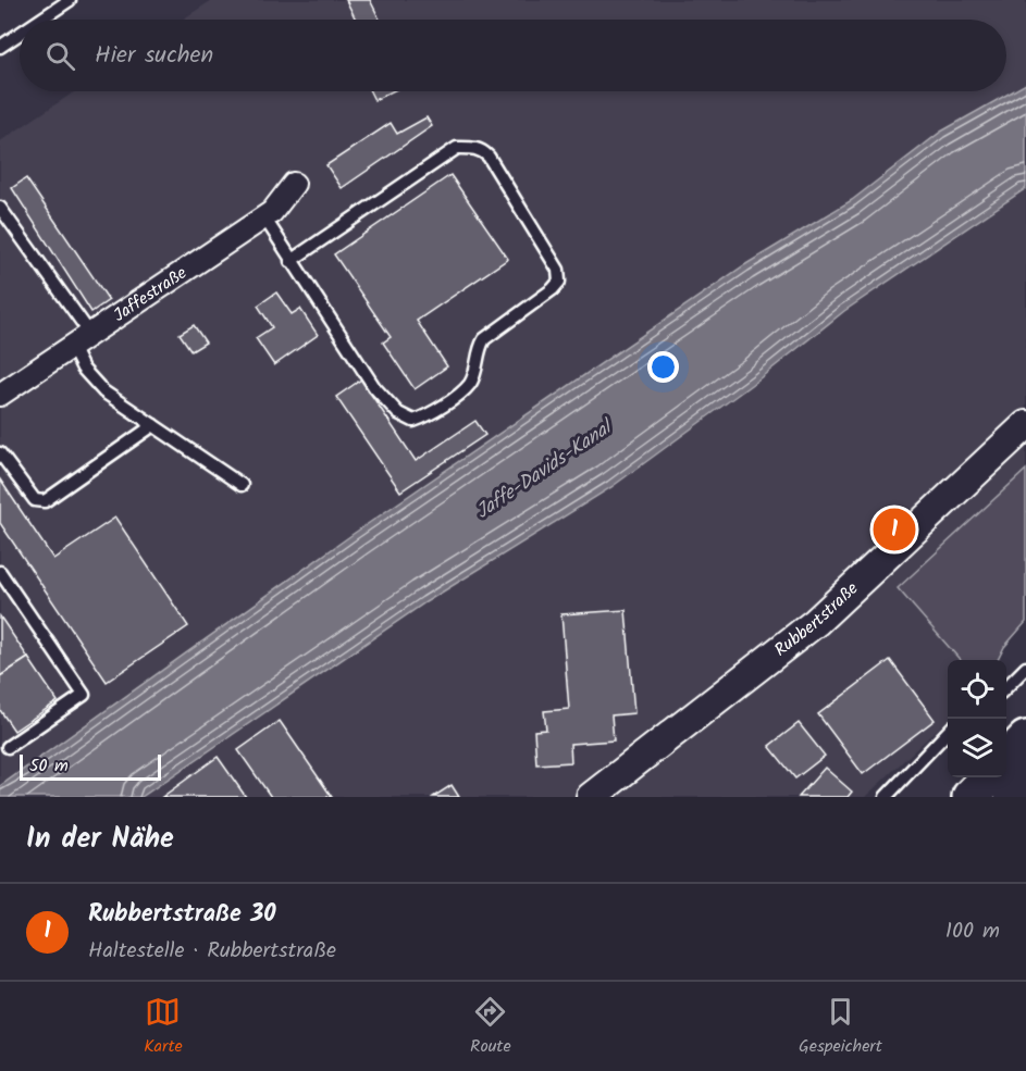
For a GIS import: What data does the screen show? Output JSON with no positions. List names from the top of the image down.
{
  "streets": {
    "street": ["Jaffestraße", "Rubbertstraße"]
  },
  "water": ["Jaffe-Davids-Kanal"],
  "scale_bar": "50 m",
  "page": {
    "search": "Hier suchen",
    "pins": "1",
    "scale": "50 m",
    "heading": "In der Nähe",
    "list": [
      {
        "mark": "1",
        "name": "Rubbertstraße 30",
        "note": "Haltestelle · Rubbertstraße",
        "value": "100 m"
      }
    ],
    "nav": ["Karte", "Route", "Gespeichert"]
  }
}
